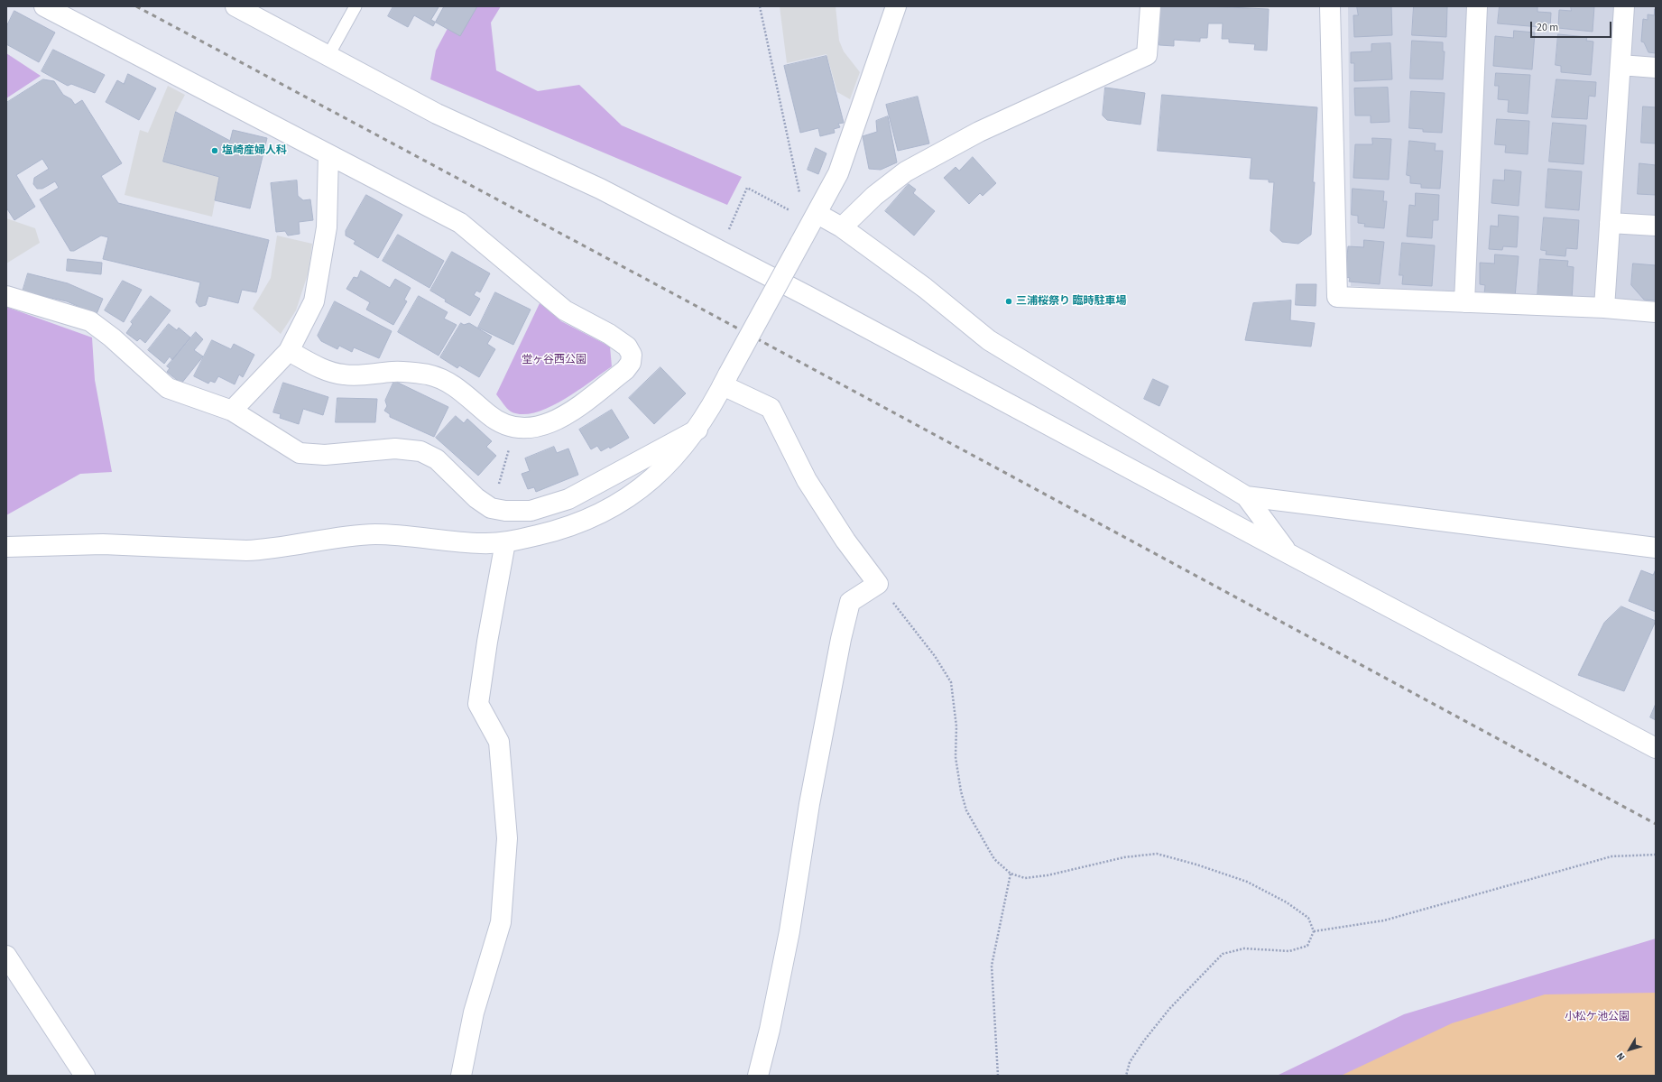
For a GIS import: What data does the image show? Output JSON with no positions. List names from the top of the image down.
{
  "parks": ["堂ヶ谷西公園", "小松ケ池公園"],
  "places": ["塩崎産婦人科", "三浦桜祭り 臨時駐車場"],
  "scale_bar": "20 m",
  "north": "bottom left"
}
